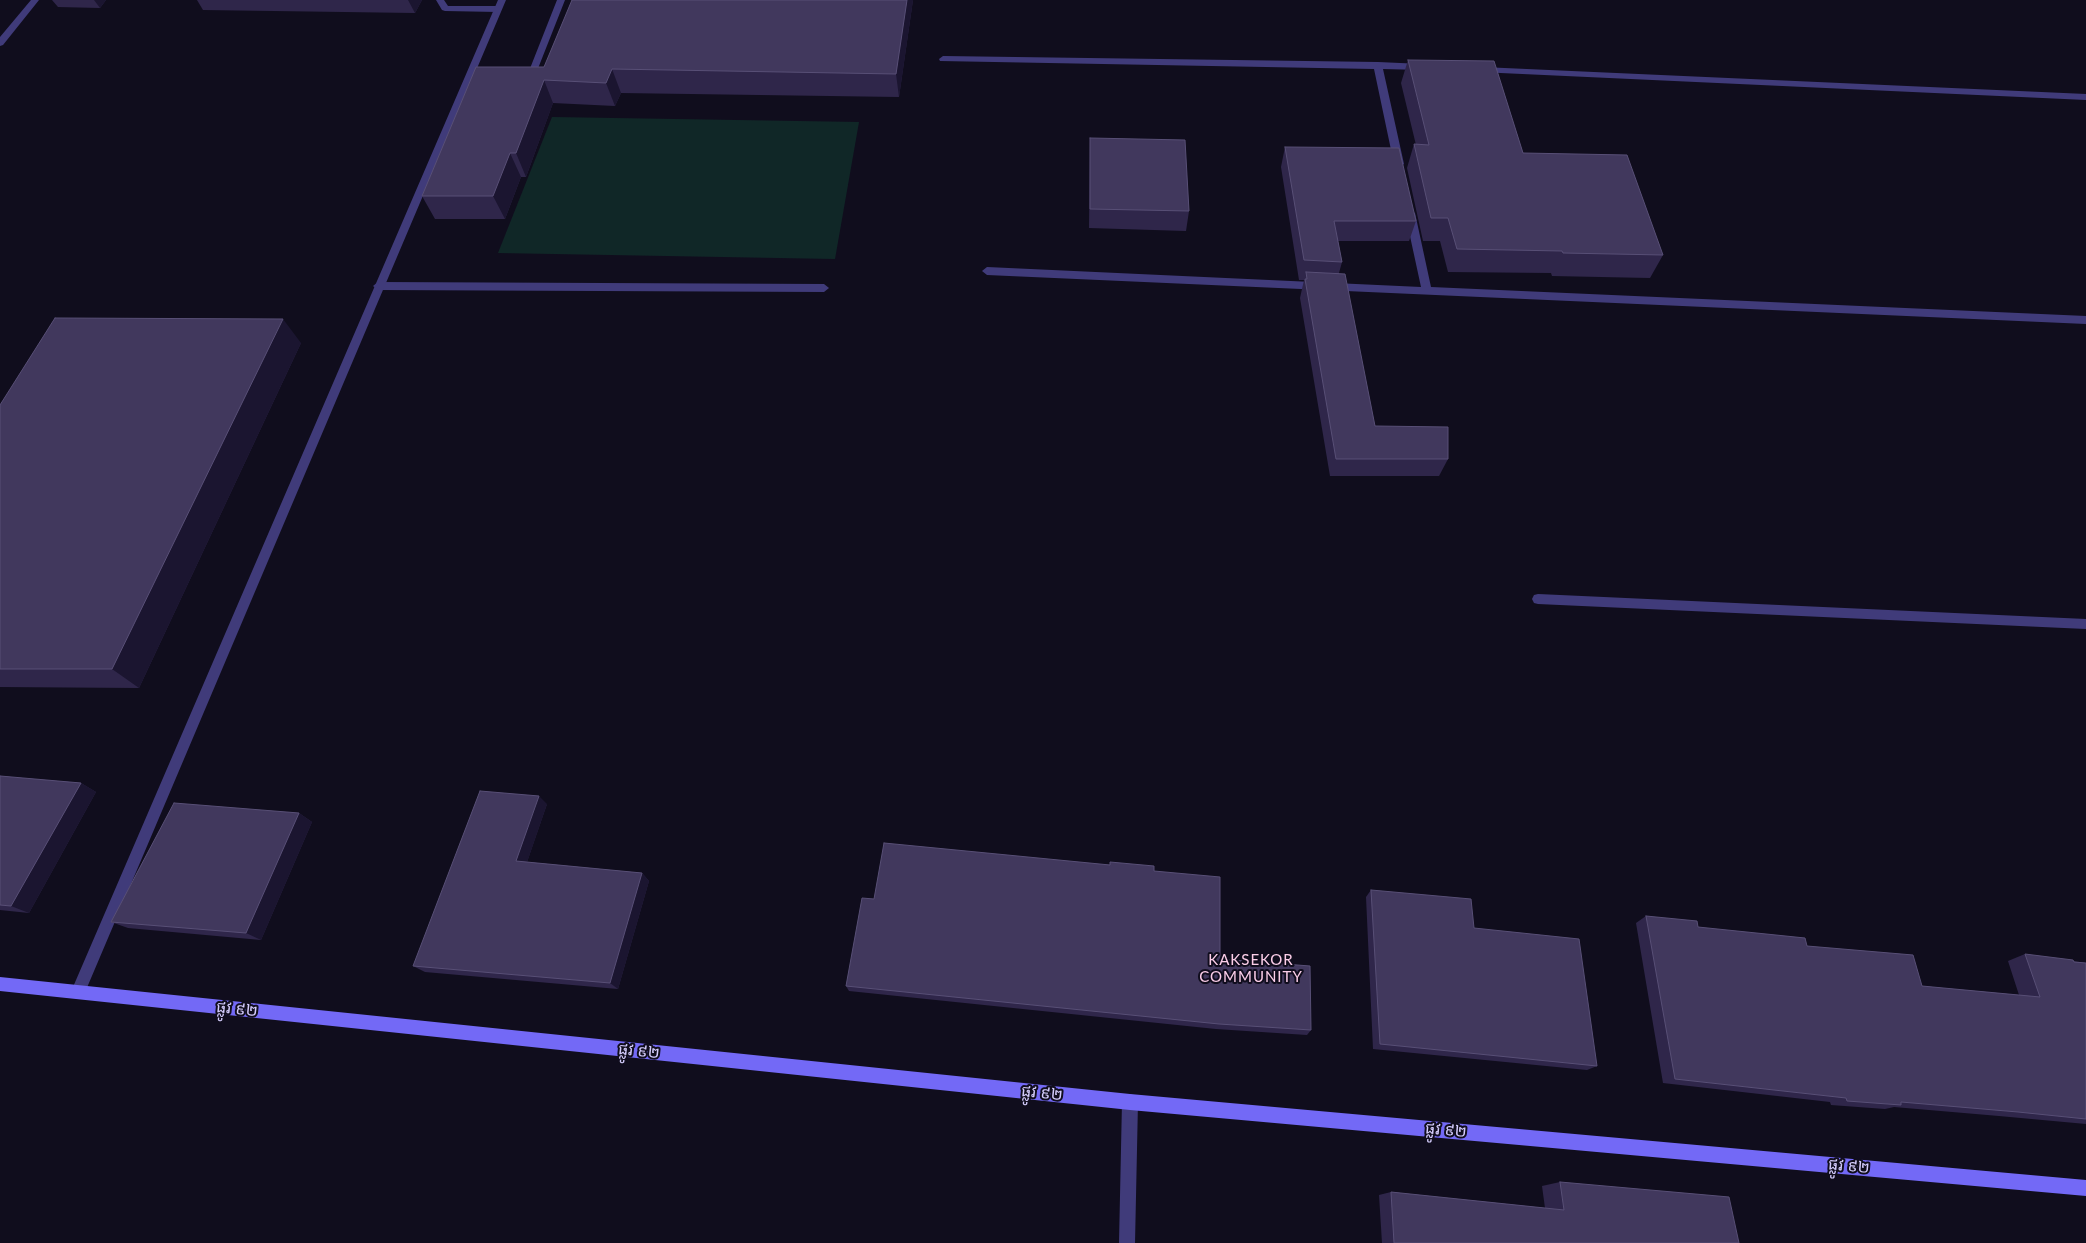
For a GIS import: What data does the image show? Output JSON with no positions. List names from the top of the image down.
{
  "streets": {
    "main road": ["ផ្លូវ ៩២"]
  },
  "districts": ["KAKSEKOR COMMUNITY"]
}
